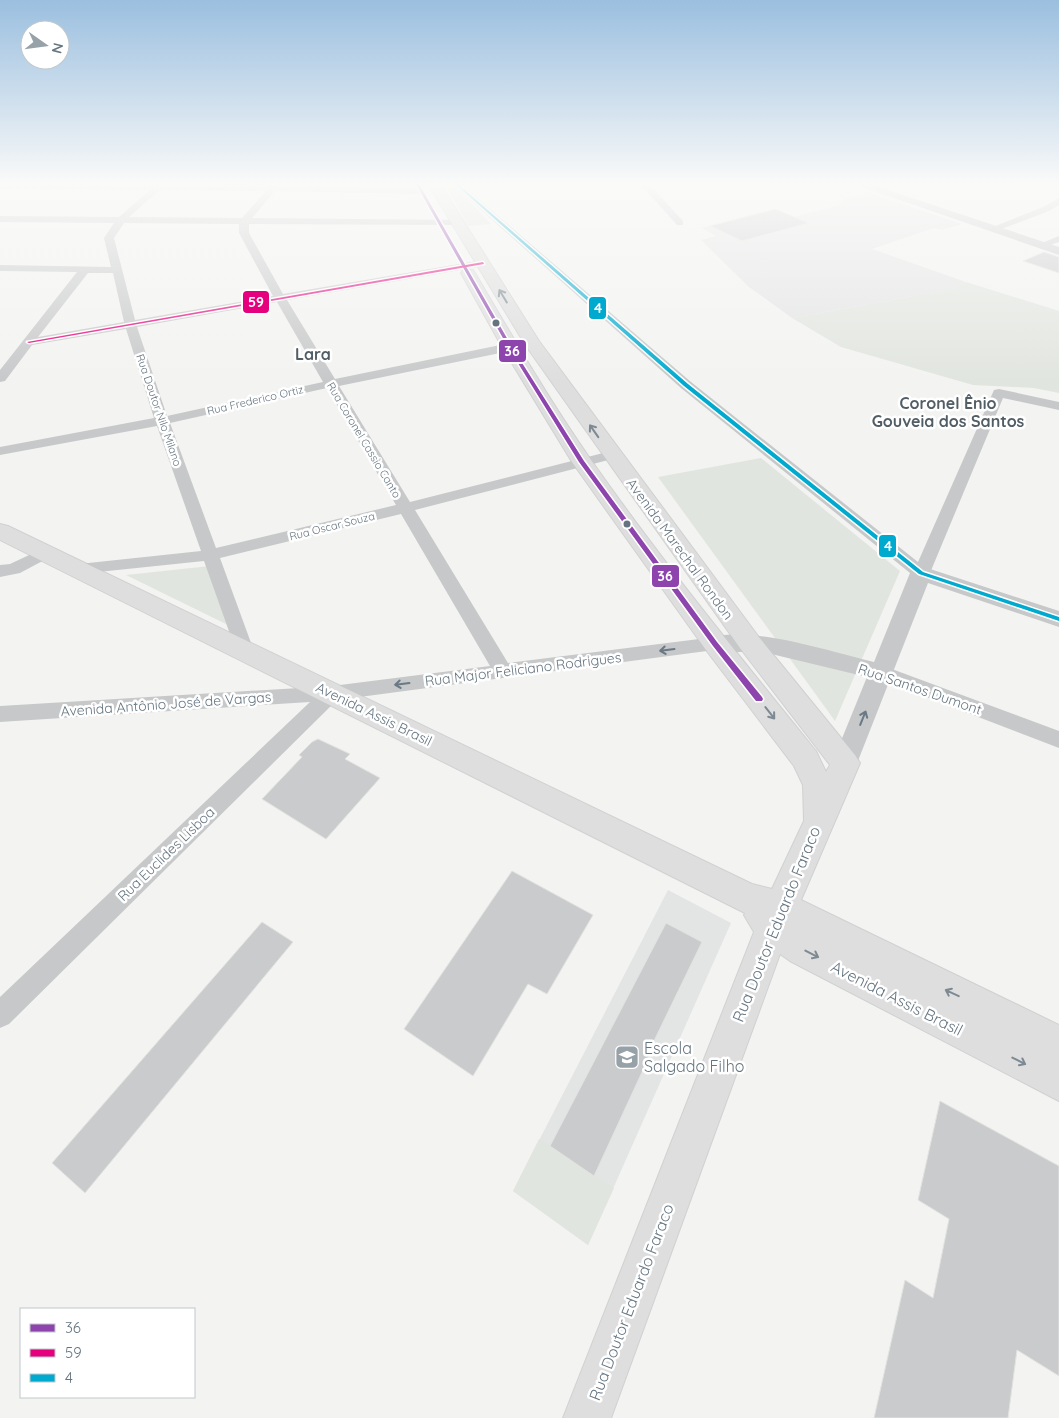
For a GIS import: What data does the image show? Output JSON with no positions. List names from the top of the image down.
{
  "streets": {
    "main road": ["Avenida Marechal Rondon", "Avenida Assis Brasil", "Rua Doutor Eduardo Faraco"],
    "street": [
      "Rua Frederico Ortiz",
      "Rua Doutor Nilo Milano",
      "Rua Coronel Cassio Canto",
      "Rua Oscar Souza",
      "Rua Major Feliciano Rodrigues",
      "Rua Santos Dumont",
      "Avenida Antônio José de Vargas",
      "Rua Euclides Lisboa"
    ]
  },
  "crossings": [
    ["Rua Frederico Ortiz", "Rua Doutor Nilo Milano"],
    ["Rua Frederico Ortiz", "Rua Coronel Cassio Canto"],
    ["Rua Frederico Ortiz", "Avenida Marechal Rondon"],
    ["Rua Doutor Nilo Milano", "Rua Oscar Souza"],
    ["Rua Doutor Nilo Milano", "Avenida Assis Brasil"],
    ["Rua Coronel Cassio Canto", "Rua Oscar Souza"],
    ["Rua Coronel Cassio Canto", "Rua Major Feliciano Rodrigues"],
    ["Rua Oscar Souza", "Avenida Marechal Rondon"],
    ["Rua Oscar Souza", "Avenida Assis Brasil"],
    ["Avenida Marechal Rondon", "Rua Major Feliciano Rodrigues"],
    ["Avenida Marechal Rondon", "Rua Santos Dumont"],
    ["Avenida Marechal Rondon", "Rua Doutor Eduardo Faraco"],
    ["Rua Major Feliciano Rodrigues", "Avenida Antônio José de Vargas"],
    ["Rua Major Feliciano Rodrigues", "Avenida Assis Brasil"],
    ["Rua Major Feliciano Rodrigues", "Rua Euclides Lisboa"],
    ["Rua Santos Dumont", "Rua Doutor Eduardo Faraco"],
    ["Avenida Antônio José de Vargas", "Avenida Assis Brasil"],
    ["Avenida Antônio José de Vargas", "Rua Euclides Lisboa"],
    ["Avenida Assis Brasil", "Rua Euclides Lisboa"],
    ["Avenida Assis Brasil", "Rua Doutor Eduardo Faraco"]
  ],
  "one_way": ["Rua Major Feliciano Rodrigues"],
  "districts": ["Lara", "Coronel Ênio Gouveia dos Santos"],
  "places": {
    "school or university": ["Escola Salgado Filho"]
  },
  "lines": ["transit line 36", "transit line 4", "transit line 59"],
  "legend": ["36", "59", "4"],
  "north": "right"
}
